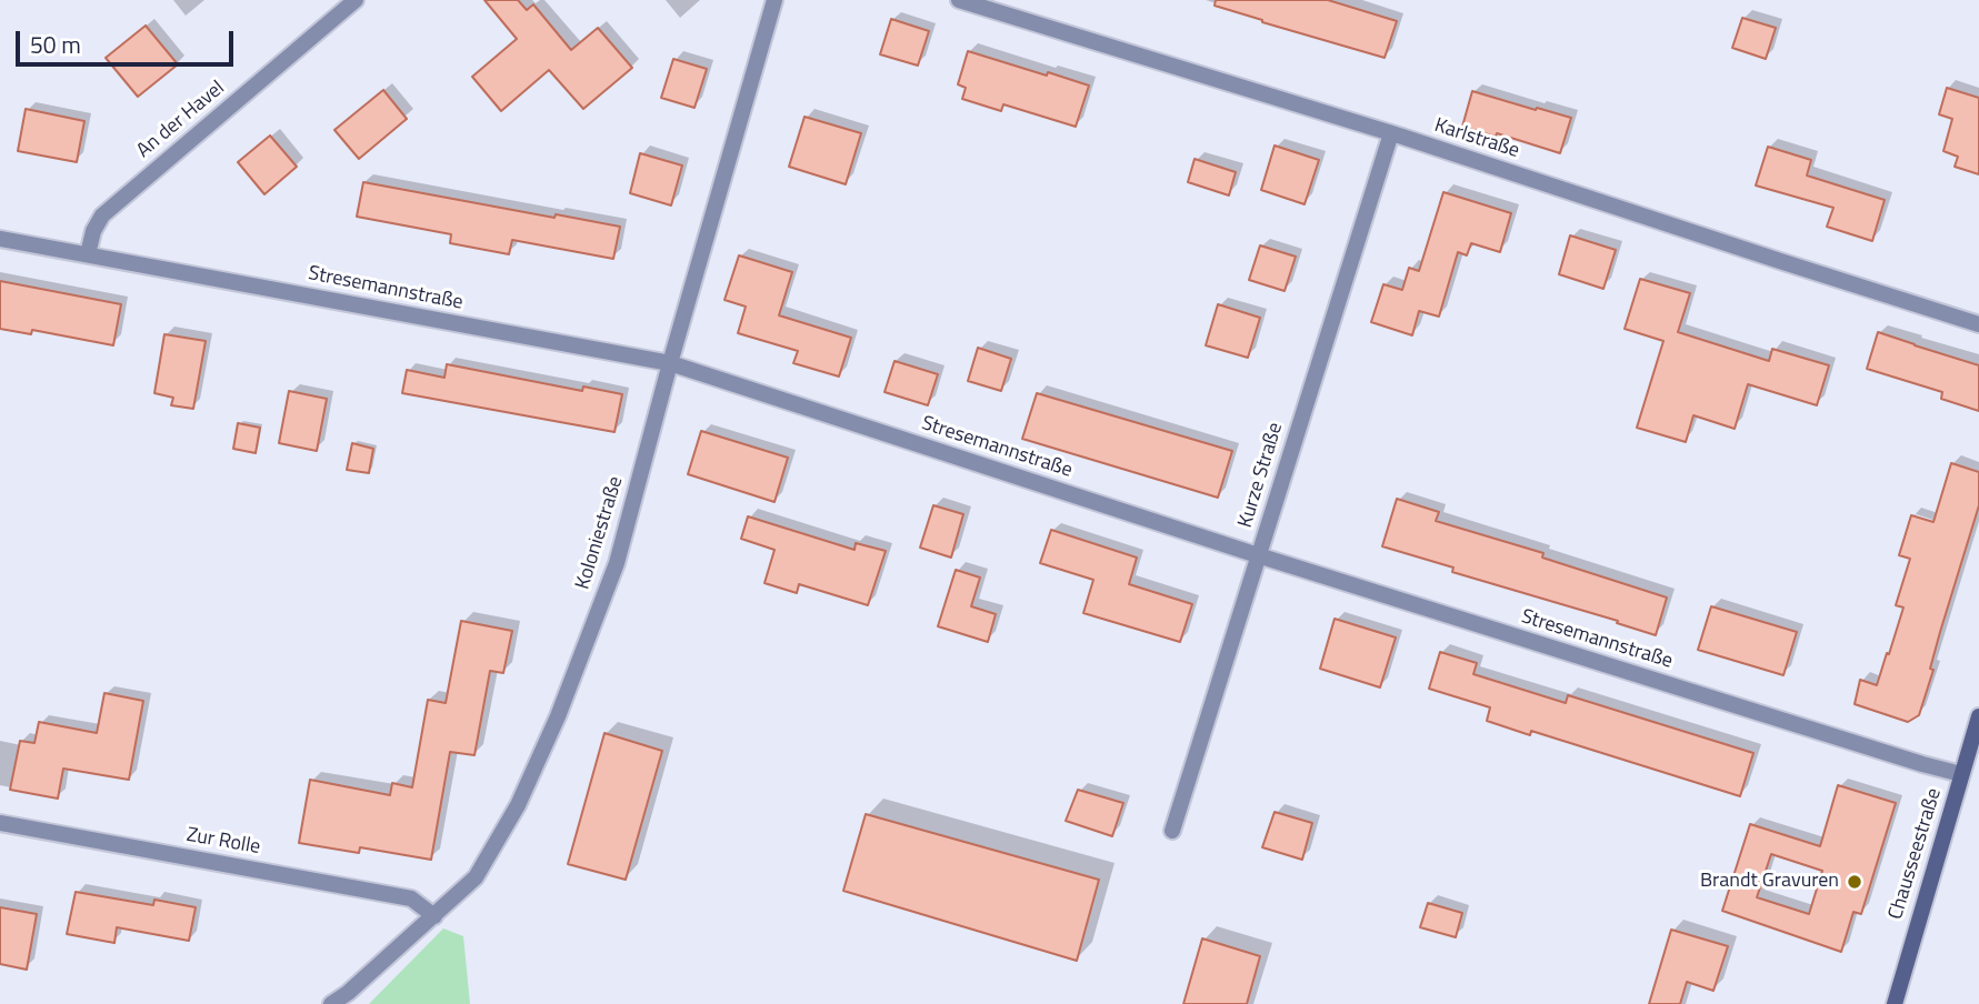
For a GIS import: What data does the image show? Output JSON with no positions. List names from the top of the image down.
{
  "streets": {
    "main road": ["Chausseestraße"],
    "street": [
      "An der Havel",
      "Karlstraße",
      "Stresemannstraße",
      "Kurze Straße",
      "Koloniestraße",
      "Zur Rolle"
    ]
  },
  "crossings": [
    ["An der Havel", "Stresemannstraße"],
    ["Karlstraße", "Kurze Straße"],
    ["Stresemannstraße", "Kurze Straße"],
    ["Stresemannstraße", "Koloniestraße"],
    ["Stresemannstraße", "Chausseestraße"],
    ["Koloniestraße", "Zur Rolle"]
  ],
  "places": ["Brandt Gravuren"],
  "scale_bar": "50 m"
}
